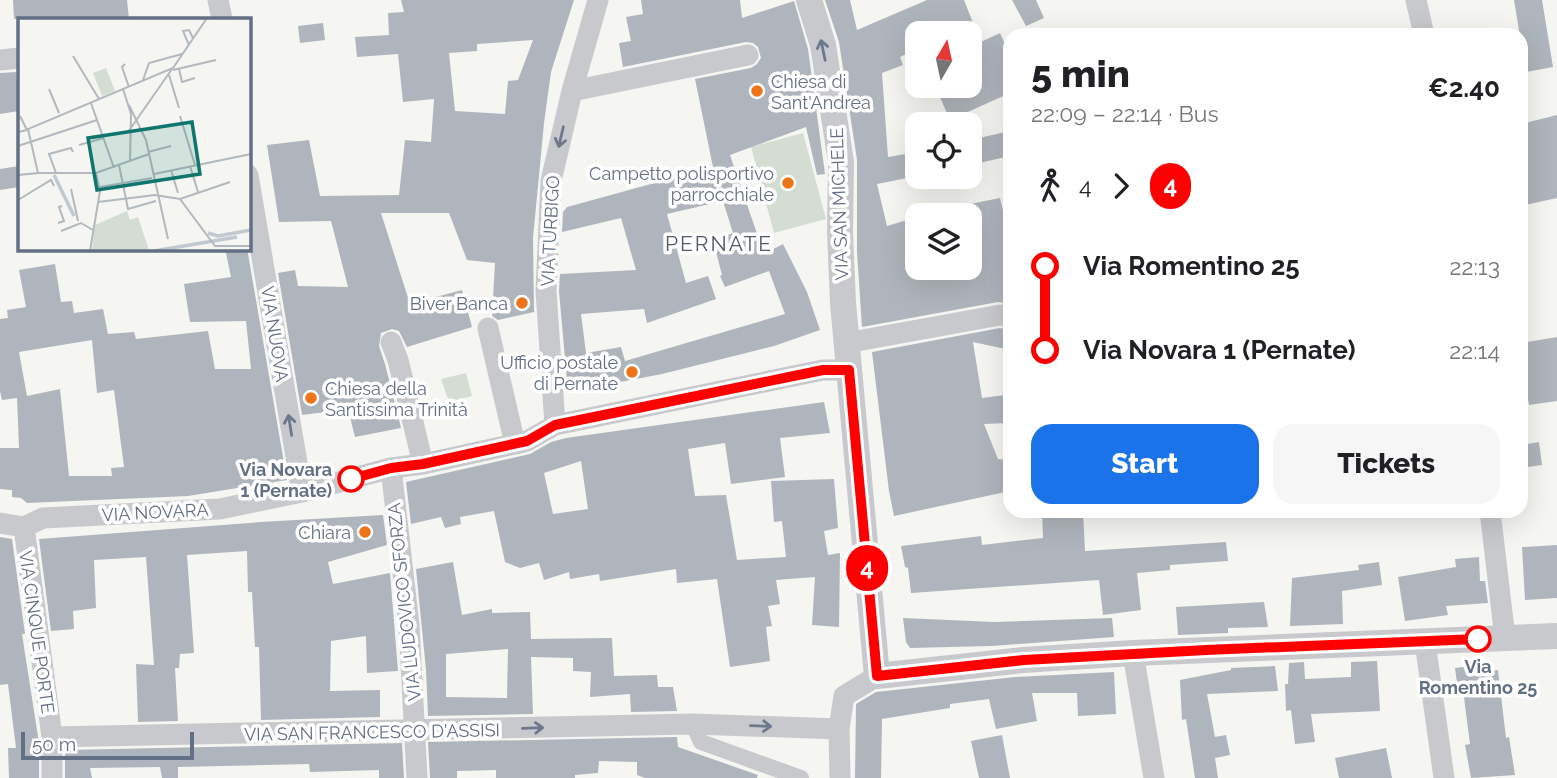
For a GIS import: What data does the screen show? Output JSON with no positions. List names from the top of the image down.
{
  "streets": {
    "street": [
      "VIA SAN MICHELE",
      "VIA TURBIGO",
      "VIA NUOVA",
      "VIA NOVARA",
      "VIA LUDOVICO SFORZA",
      "VIA CINQUE PORTE",
      "VIA SAN FRANCESCO D'ASSISI"
    ]
  },
  "crossings": [
    ["VIA SAN MICHELE", "VIA NOVARA"],
    ["VIA TURBIGO", "VIA NOVARA"],
    ["VIA NUOVA", "VIA NOVARA"],
    ["VIA NOVARA", "VIA LUDOVICO SFORZA"],
    ["VIA NOVARA", "VIA CINQUE PORTE"],
    ["VIA LUDOVICO SFORZA", "VIA SAN FRANCESCO D'ASSISI"],
    ["VIA CINQUE PORTE", "VIA SAN FRANCESCO D'ASSISI"]
  ],
  "one_way": ["VIA SAN MICHELE", "VIA SAN FRANCESCO D'ASSISI"],
  "districts": ["PERNATE"],
  "places": [
    "Chiesa di Sant'Andrea",
    "Campetto polisportivo parrocchiale",
    "Biver Banca",
    "Ufficio postale di Pernate",
    "Chiesa della Santissima Trinità",
    "Via Novara 1 (Pernate)",
    "Chiara",
    "Via Romentino 25"
  ],
  "lines": ["bus line 4"],
  "scale_bar": "50 m",
  "north": "top",
  "page": {
    "on_map": "4",
    "heading": ["5 min", "22:09 – 22:14 · Bus", "€2.40"],
    "legs": ["4", "4"],
    "list": [
      {
        "name": "Via Romentino 25",
        "value": "22:13"
      },
      {
        "name": "Via Novara 1 (Pernate)",
        "value": "22:14"
      }
    ],
    "buttons": ["Start", "Tickets"],
    "scale": "50 m"
  }
}
